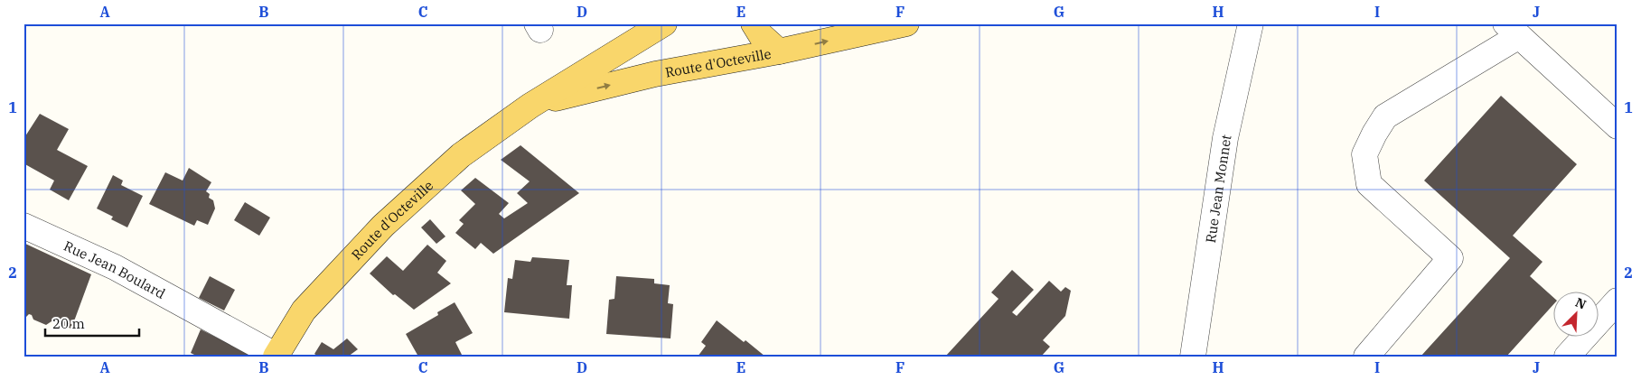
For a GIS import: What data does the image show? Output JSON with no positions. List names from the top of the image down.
{
  "streets": {
    "main road": ["Route d'Octeville"],
    "street": ["Rue Jean Monnet", "Rue Jean Boulard"]
  },
  "crossings": [
    ["Route d'Octeville", "Rue Jean Boulard"]
  ],
  "scale_bar": "20 m",
  "north": "top right",
  "grid": {
    "columns": [
      "A",
      "B",
      "C",
      "D",
      "E",
      "F",
      "G",
      "H",
      "I",
      "J"
    ],
    "rows": ["1", "2"]
  }
}
